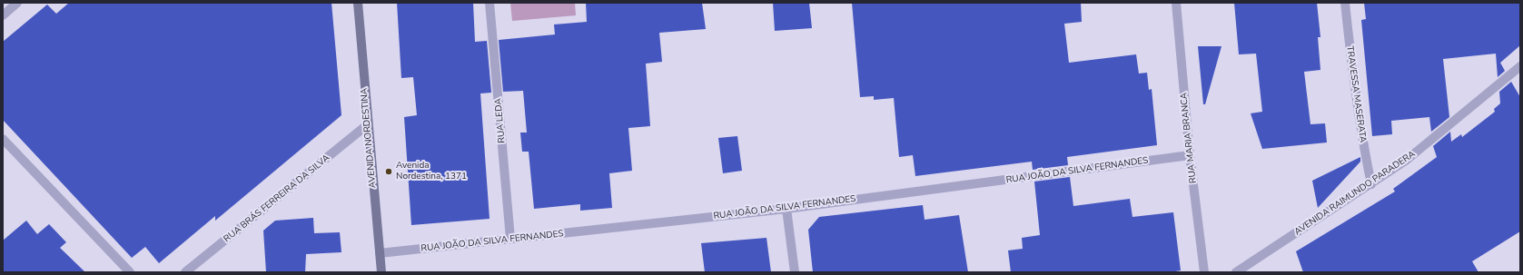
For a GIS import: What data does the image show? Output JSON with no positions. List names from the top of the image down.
{
  "streets": {
    "main road": ["AVENIDA NORDESTINA"],
    "street": [
      "TRAVESSA MASERATA",
      "RUA LEDA",
      "RUA MARIA BRANCA",
      "RUA JOÃO DA SILVA FERNANDES",
      "AVENIDA RAIMUNDO PARADERA",
      "RUA BRÁS FERREIRA DA SILVA"
    ]
  },
  "crossings": [
    ["TRAVESSA MASERATA", "AVENIDA RAIMUNDO PARADERA"],
    ["RUA LEDA", "RUA JOÃO DA SILVA FERNANDES"],
    ["AVENIDA NORDESTINA", "RUA JOÃO DA SILVA FERNANDES"],
    ["AVENIDA NORDESTINA", "RUA BRÁS FERREIRA DA SILVA"],
    ["RUA MARIA BRANCA", "RUA JOÃO DA SILVA FERNANDES"]
  ],
  "places": ["Avenida Nordestina, 1371"]
}
